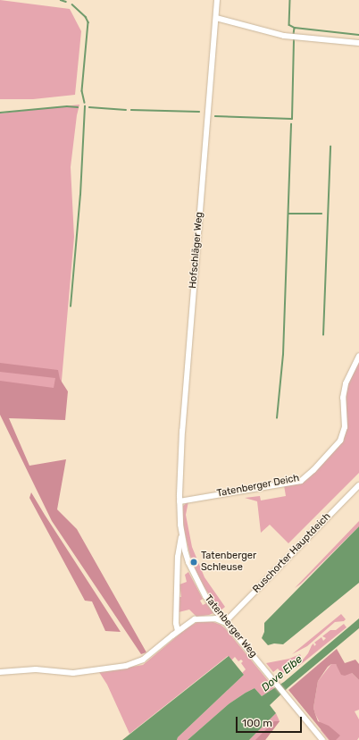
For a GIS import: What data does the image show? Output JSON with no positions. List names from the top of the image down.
{
  "streets": {
    "street": [
      "Hofschläger Weg",
      "Tatenberger Deich",
      "Ruschorter Hauptdeich",
      "Tatenberger Weg"
    ]
  },
  "crossings": [
    ["Hofschläger Weg", "Tatenberger Deich"],
    ["Hofschläger Weg", "Tatenberger Weg"],
    ["Tatenberger Deich", "Tatenberger Weg"],
    ["Ruschorter Hauptdeich", "Tatenberger Weg"]
  ],
  "water": ["Dove Elbe"],
  "places": ["Tatenberger Schleuse"],
  "scale_bar": "100 m"
}
